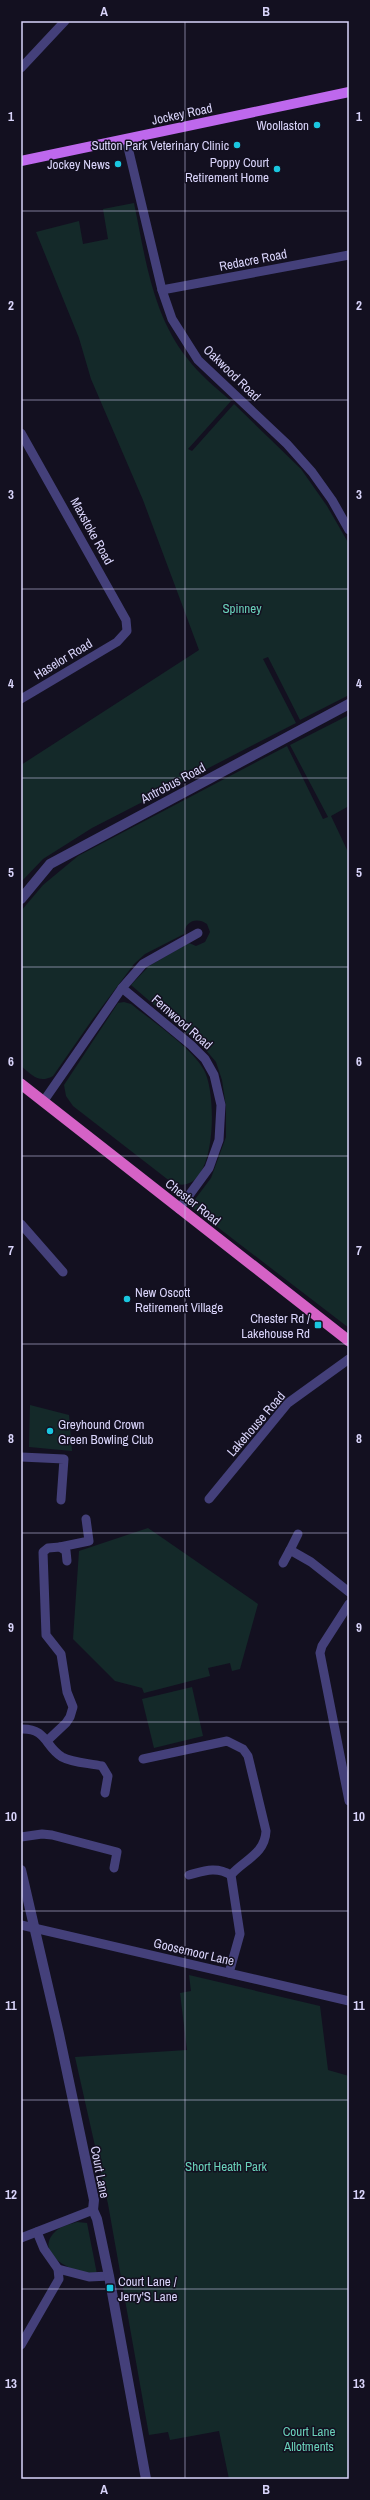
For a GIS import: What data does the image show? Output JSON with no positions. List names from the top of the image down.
{
  "streets": {
    "highway": ["Chester Road"],
    "main road": ["Jockey Road"],
    "street": [
      "Redacre Road",
      "Oakwood Road",
      "Maxstoke Road",
      "Haselor Road",
      "Antrobus Road",
      "Fernwood Road",
      "Lakehouse Road",
      "Goosemoor Lane",
      "Court Lane"
    ]
  },
  "crossings": [
    ["Jockey Road", "Oakwood Road"],
    ["Redacre Road", "Oakwood Road"],
    ["Maxstoke Road", "Haselor Road"],
    ["Fernwood Road", "Chester Road"],
    ["Goosemoor Lane", "Court Lane"]
  ],
  "parks": ["Spinney", "Short Heath Park", "Court Lane Allotments"],
  "places": {
    "other": [
      "Woollaston",
      "Sutton Park Veterinary Clinic",
      "Jockey News",
      "Poppy Court Retirement Home",
      "New Oscott Retirement Village",
      "Greyhound Crown Green Bowling Club"
    ],
    "transit": ["Chester Rd / Lakehouse Rd", "Court Lane / Jerry'S Lane"]
  },
  "grid": {
    "columns": ["A", "B"],
    "rows": [
      "1",
      "2",
      "3",
      "4",
      "5",
      "6",
      "7",
      "8",
      "9",
      "10",
      "11",
      "12",
      "13"
    ]
  }
}
